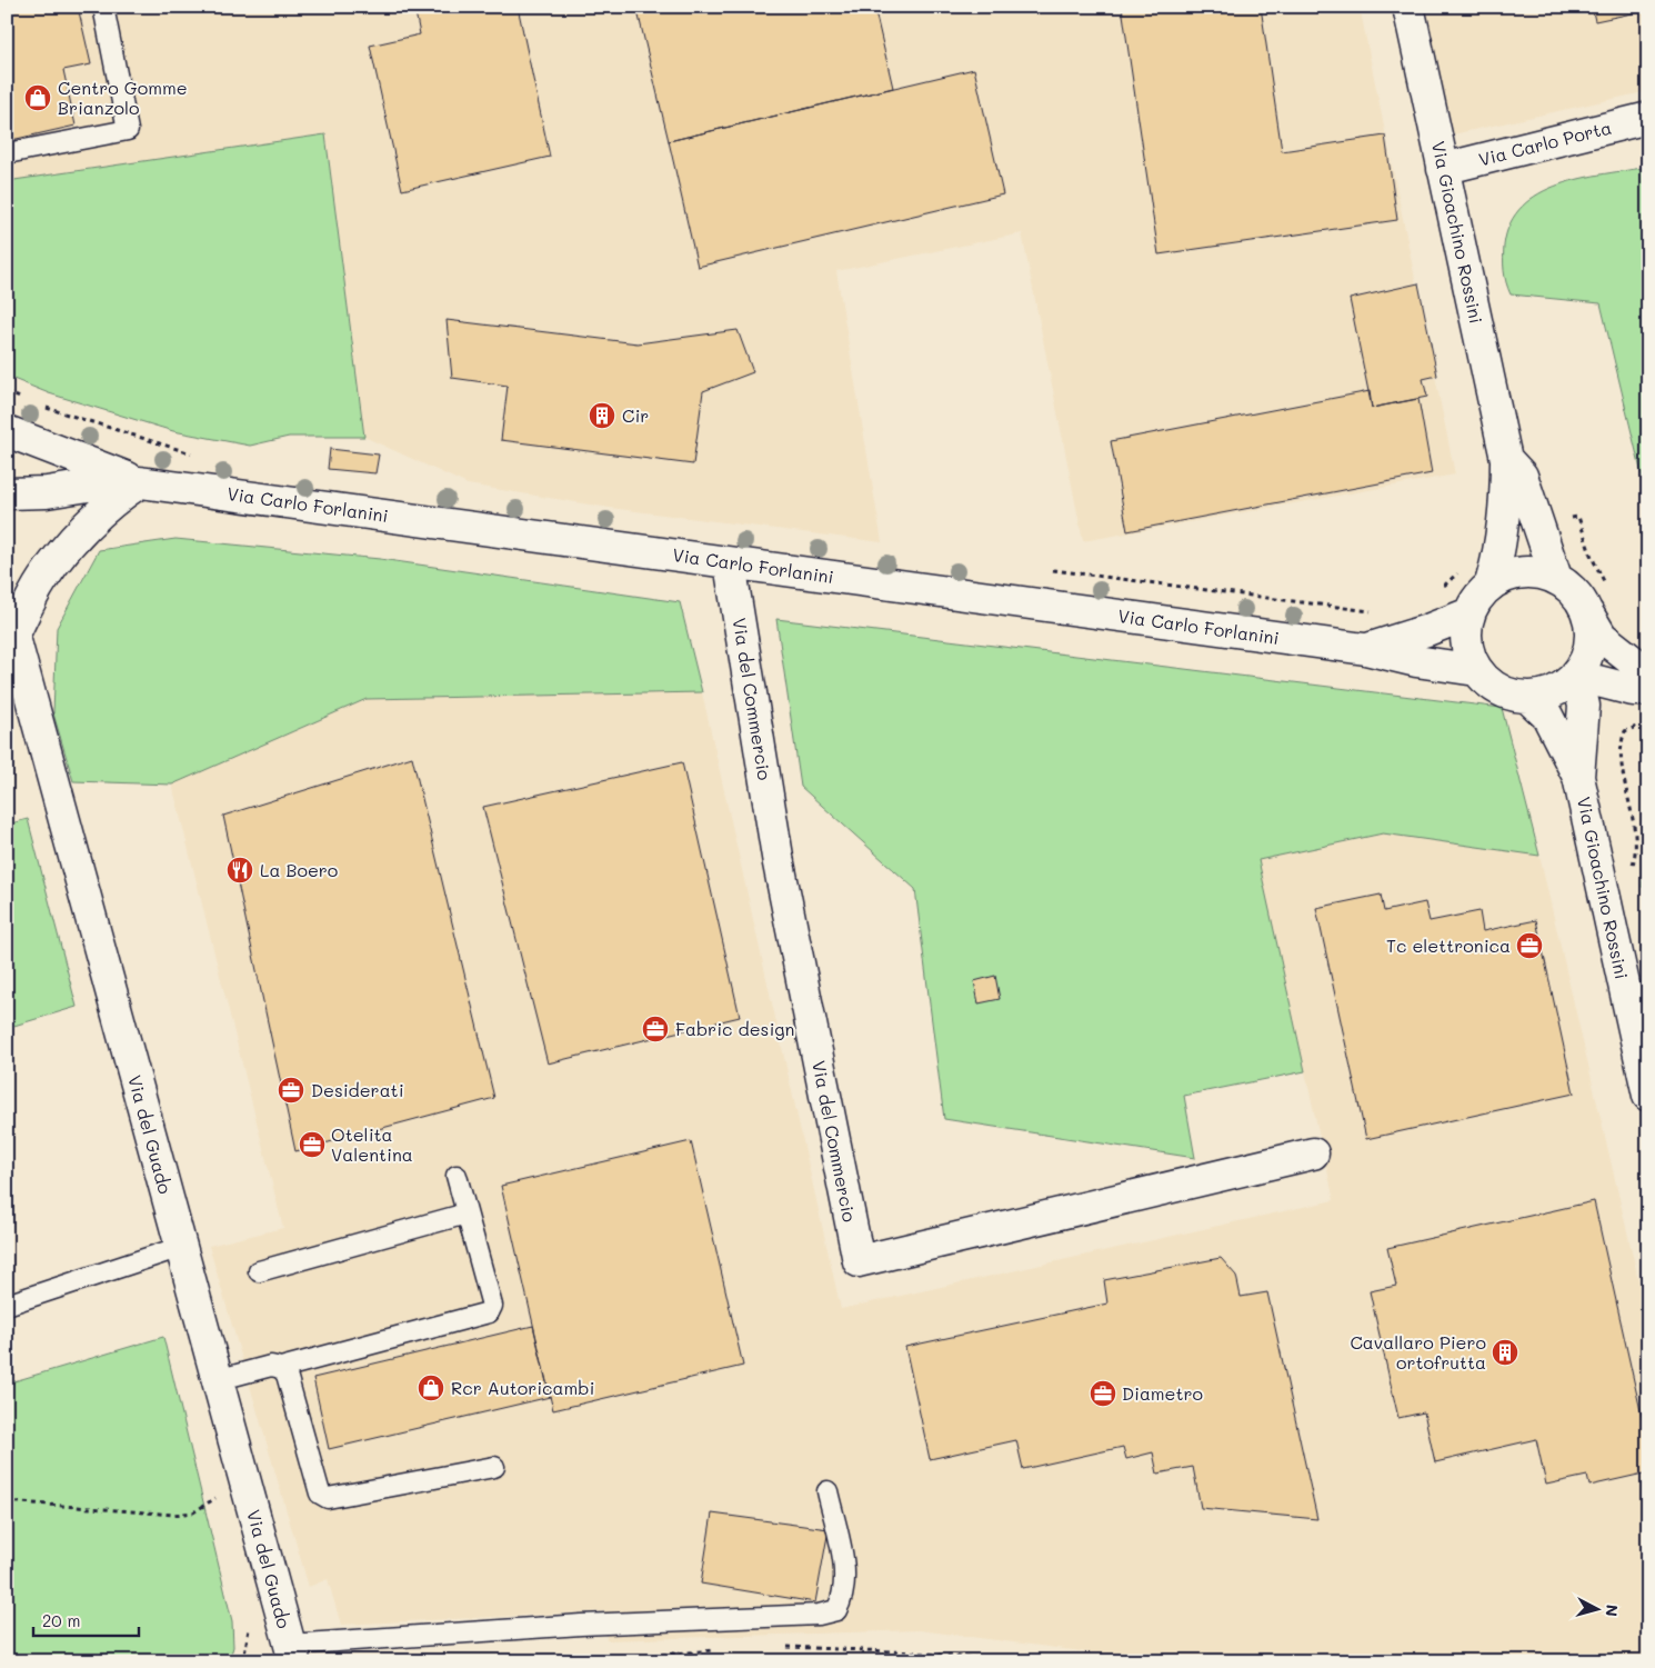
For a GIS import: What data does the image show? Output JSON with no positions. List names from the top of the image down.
{
  "streets": {
    "street": [
      "Via Carlo Porta",
      "Via Gioachino Rossini",
      "Via Carlo Forlanini",
      "Via del Commercio",
      "Via del Guado"
    ]
  },
  "crossings": [
    ["Via Carlo Porta", "Via Gioachino Rossini"],
    ["Via Gioachino Rossini", "Via Carlo Forlanini"],
    ["Via Carlo Forlanini", "Via del Commercio"]
  ],
  "places": {
    "shop": ["Centro Gomme Brianzolo", "Rcr Autoricambi"],
    "building": ["Cir", "Cavallaro Piero ortofrutta"],
    "restaurant": ["La Boero"],
    "office": [
      "Tc elettronica",
      "Fabric design",
      "Desiderati",
      "Otelita Valentina",
      "Diametro"
    ]
  },
  "scale_bar": "20 m",
  "north": "right"
}
